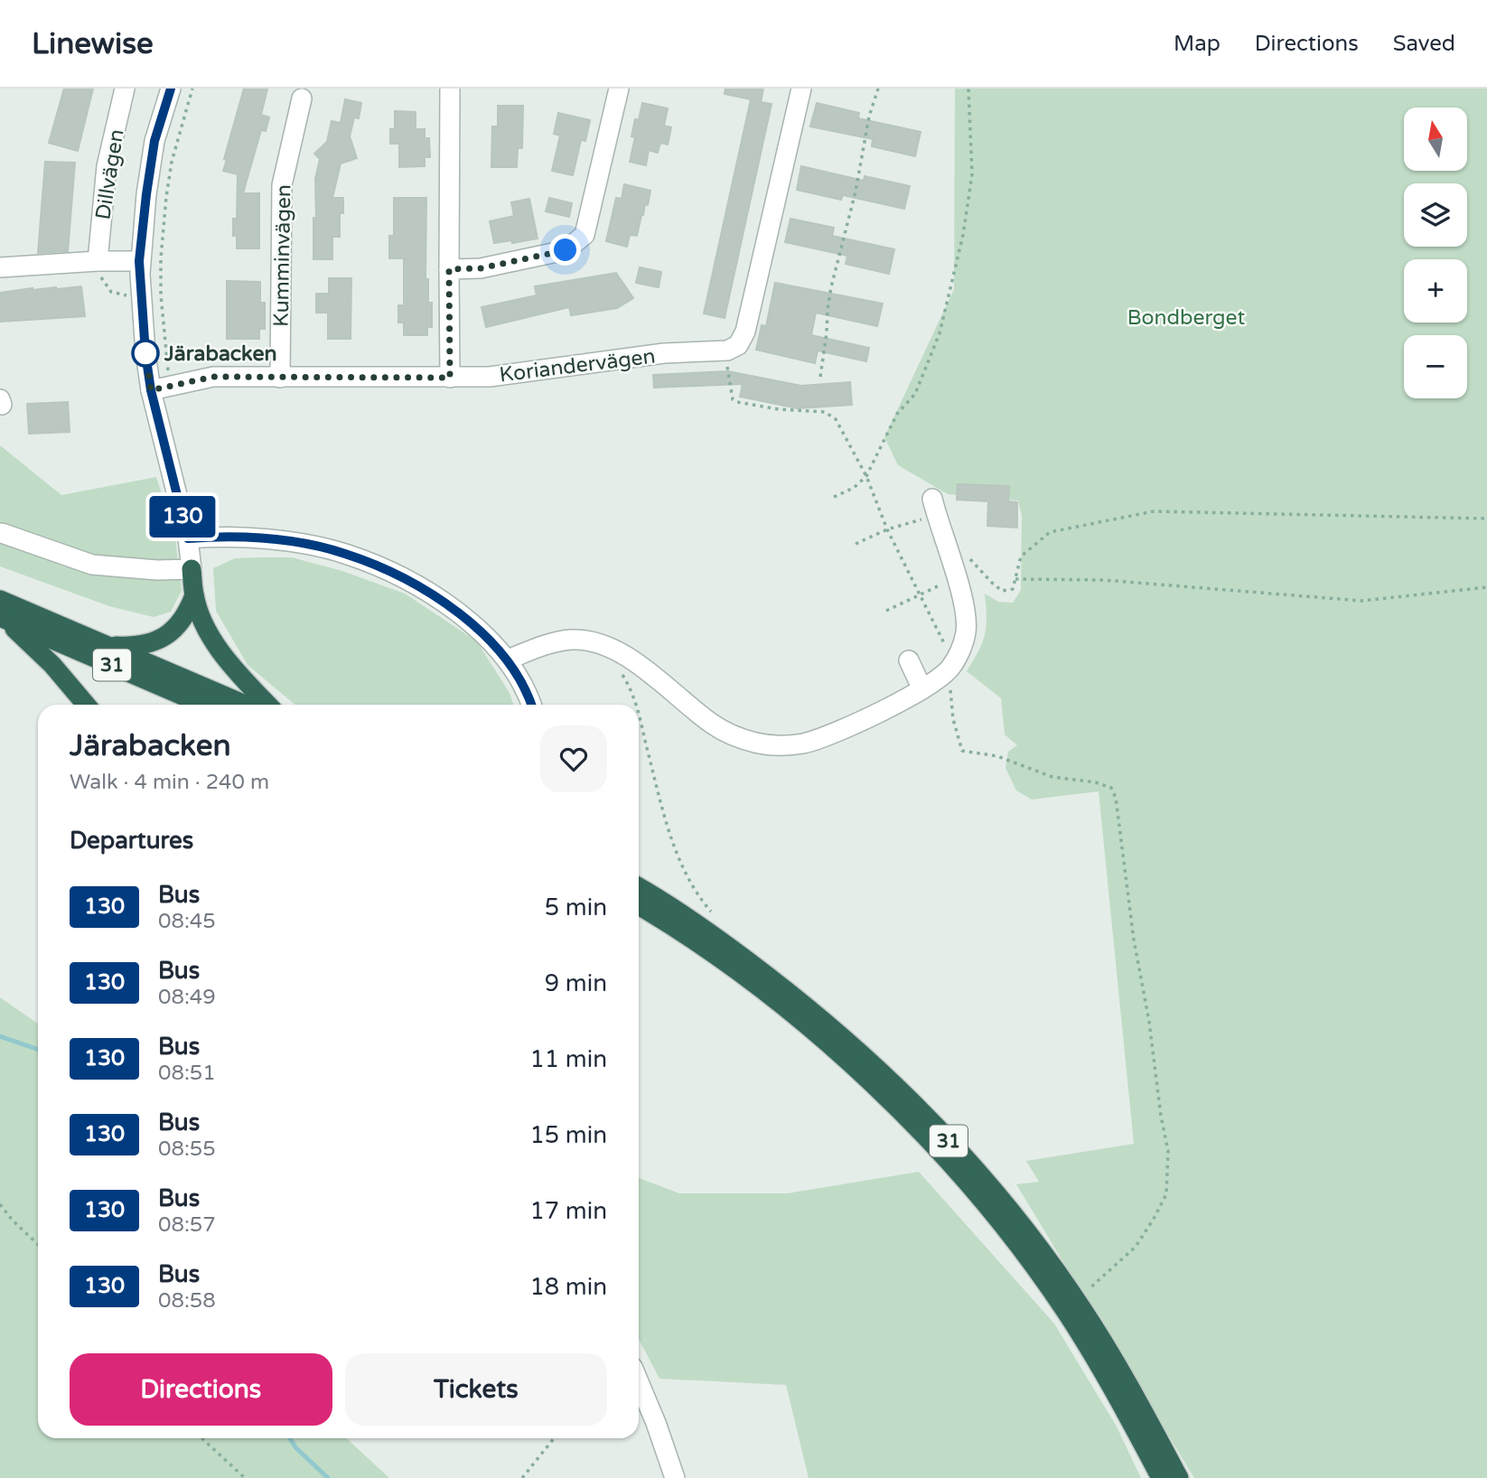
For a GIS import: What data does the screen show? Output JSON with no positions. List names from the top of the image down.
{
  "streets": {
    "highway": ["31"],
    "street": ["Dillvägen", "Kumminvägen", "Koriandervägen"]
  },
  "crossings": [
    ["Kumminvägen", "Koriandervägen"]
  ],
  "parks": ["Bondberget"],
  "places": ["Järabacken"],
  "lines": ["bus line 130"],
  "north": "top",
  "page": {
    "header": "Linewise",
    "nav": ["Map", "Directions", "Saved"],
    "on_map": "130",
    "map_buttons": ["+", "−"],
    "heading": [
      ["Järabacken", "Walk · 4 min · 240 m"],
      "Departures"
    ],
    "list": [
      {
        "mark": "130",
        "name": "Bus",
        "note": "08:45",
        "value": "5 min"
      },
      {
        "mark": "130",
        "name": "Bus",
        "note": "08:49",
        "value": "9 min"
      },
      {
        "mark": "130",
        "name": "Bus",
        "note": "08:51",
        "value": "11 min"
      },
      {
        "mark": "130",
        "name": "Bus",
        "note": "08:55",
        "value": "15 min"
      },
      {
        "mark": "130",
        "name": "Bus",
        "note": "08:57",
        "value": "17 min"
      },
      {
        "mark": "130",
        "name": "Bus",
        "note": "08:58",
        "value": "18 min"
      }
    ],
    "buttons": ["Directions", "Tickets"]
  }
}
